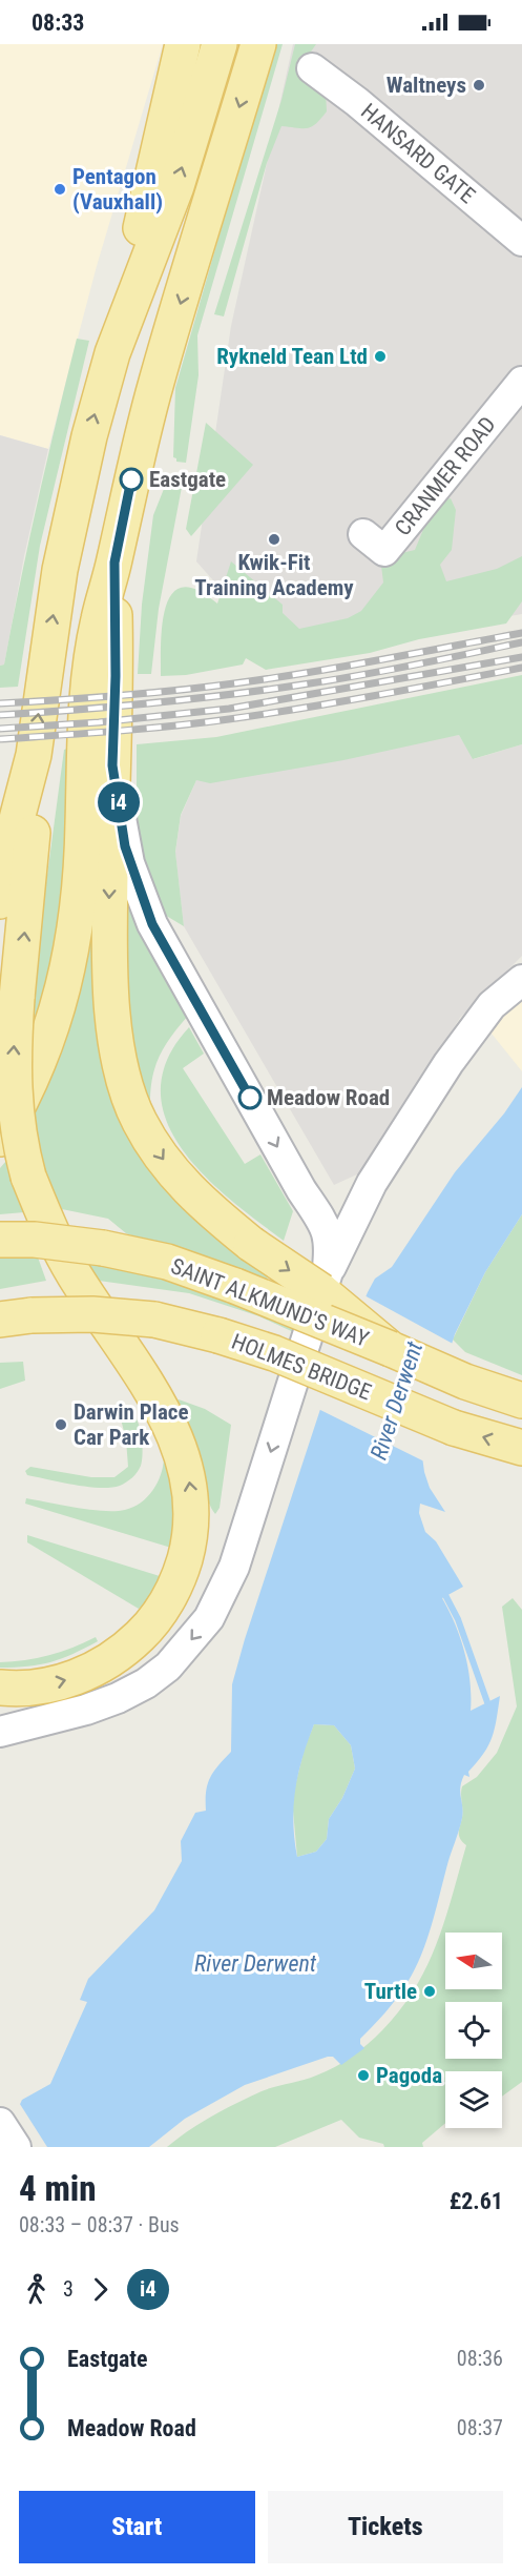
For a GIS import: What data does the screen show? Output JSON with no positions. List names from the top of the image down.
{
  "streets": {
    "main road": ["SAINT ALKMUND'S WAY", "HOLMES BRIDGE"],
    "street": ["HANSARD GATE", "CRANMER ROAD"]
  },
  "one_way": ["HOLMES BRIDGE"],
  "water": ["River Derwent"],
  "places": [
    "Waltneys",
    "Pentagon (Vauxhall)",
    "Rykneld Tean Ltd",
    "Eastgate",
    "Kwik-Fit Training Academy",
    "Meadow Road",
    "Darwin Place Car Park",
    "Turtle",
    "Pagoda"
  ],
  "lines": ["bus line i4"],
  "north": "left",
  "page": {
    "status": "08:33",
    "on_map": "i4",
    "heading": ["4 min", "08:33 – 08:37 · Bus", "£2.61"],
    "legs": ["3", "i4"],
    "list": [
      {
        "name": "Eastgate",
        "value": "08:36"
      },
      {
        "name": "Meadow Road",
        "value": "08:37"
      }
    ],
    "buttons": ["Start", "Tickets"]
  }
}
